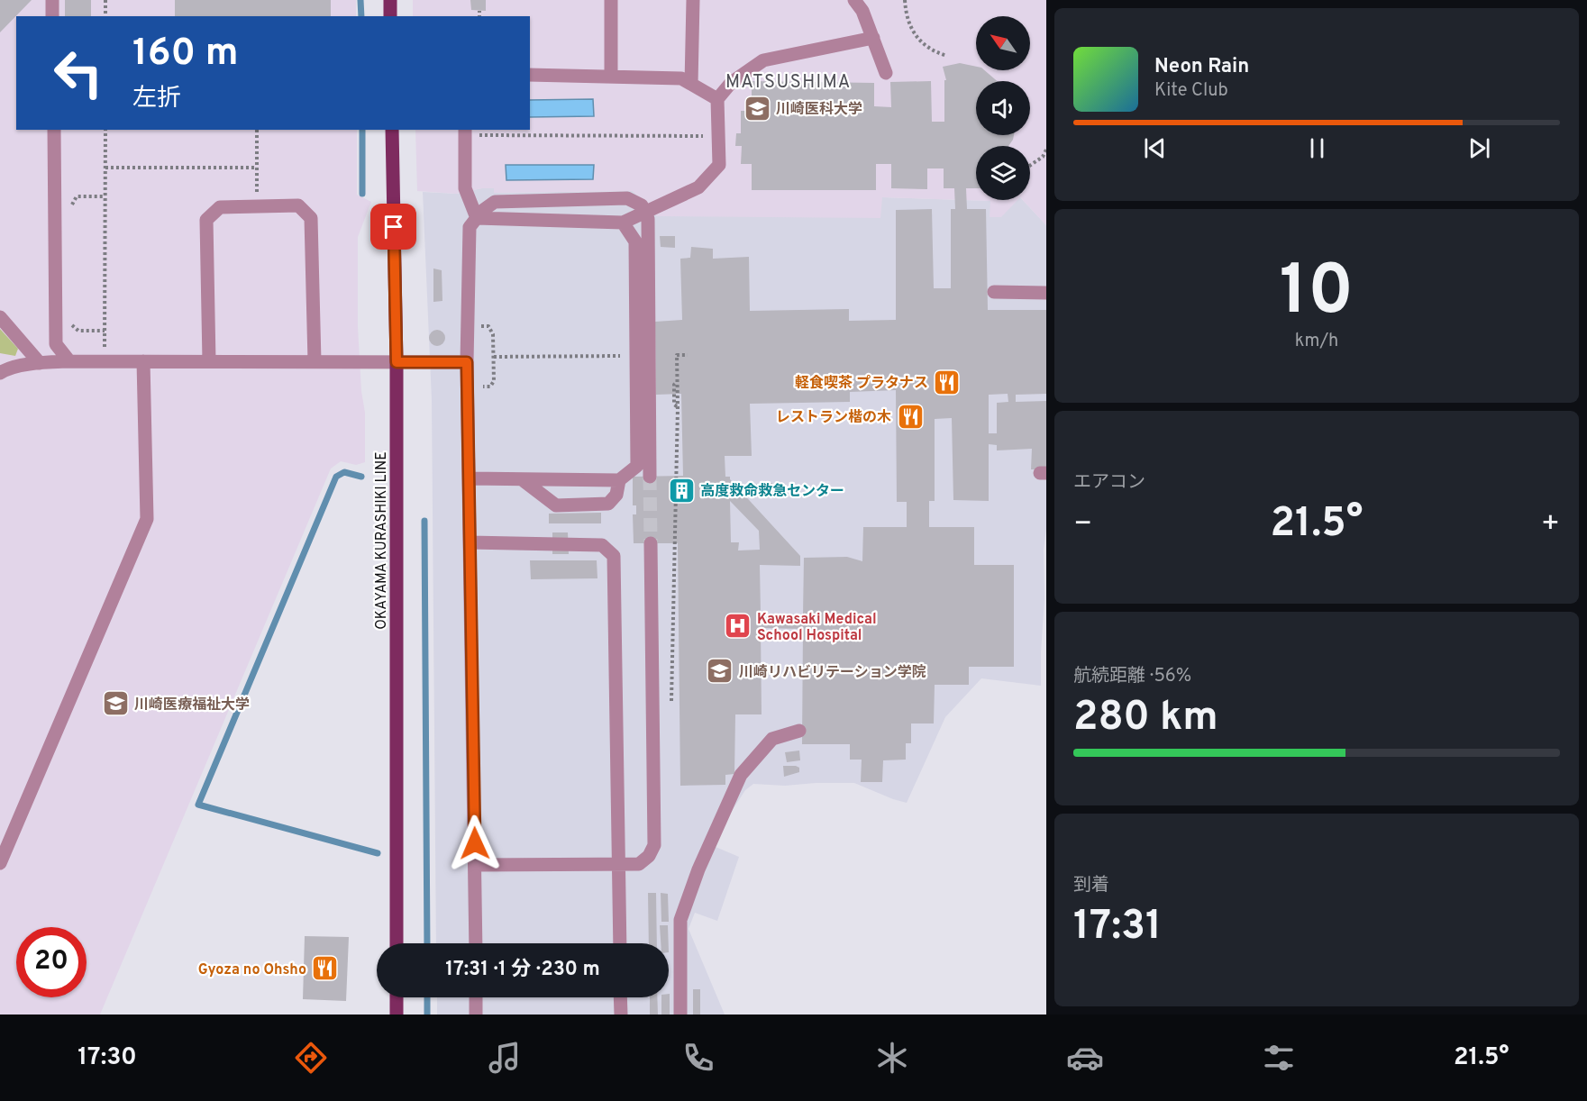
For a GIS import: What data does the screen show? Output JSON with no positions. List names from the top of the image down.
{
  "streets": {
    "main road": ["OKAYAMA KURASHIKI LINE"]
  },
  "districts": ["MATSUSHIMA"],
  "places": {
    "school or university": ["川崎医科大学", "川崎リハビリテーション学院", "川崎医療福祉大学"],
    "restaurant": ["軽食喫茶 プラタナス", "レストラン楷の木", "Gyoza no Ohsho"],
    "building": ["高度救命救急センター"],
    "hospital": ["Kawasaki Medical School Hospital"]
  },
  "north": "top left",
  "page": {
    "turn": ["160 m", "左折"],
    "song": ["Neon Rain", "Kite Club"],
    "tile": [
      ["10", "km/h"],
      "エアコン",
      ["航続距離 · 56%", "280 km"],
      ["到着", "17:31"]
    ],
    "heat": ["−", "21.5°", "+"],
    "limit": "20",
    "trip": "17:31 · 1 分 · 230 m",
    "tabs": ["17:30", "21.5°"]
  }
}
